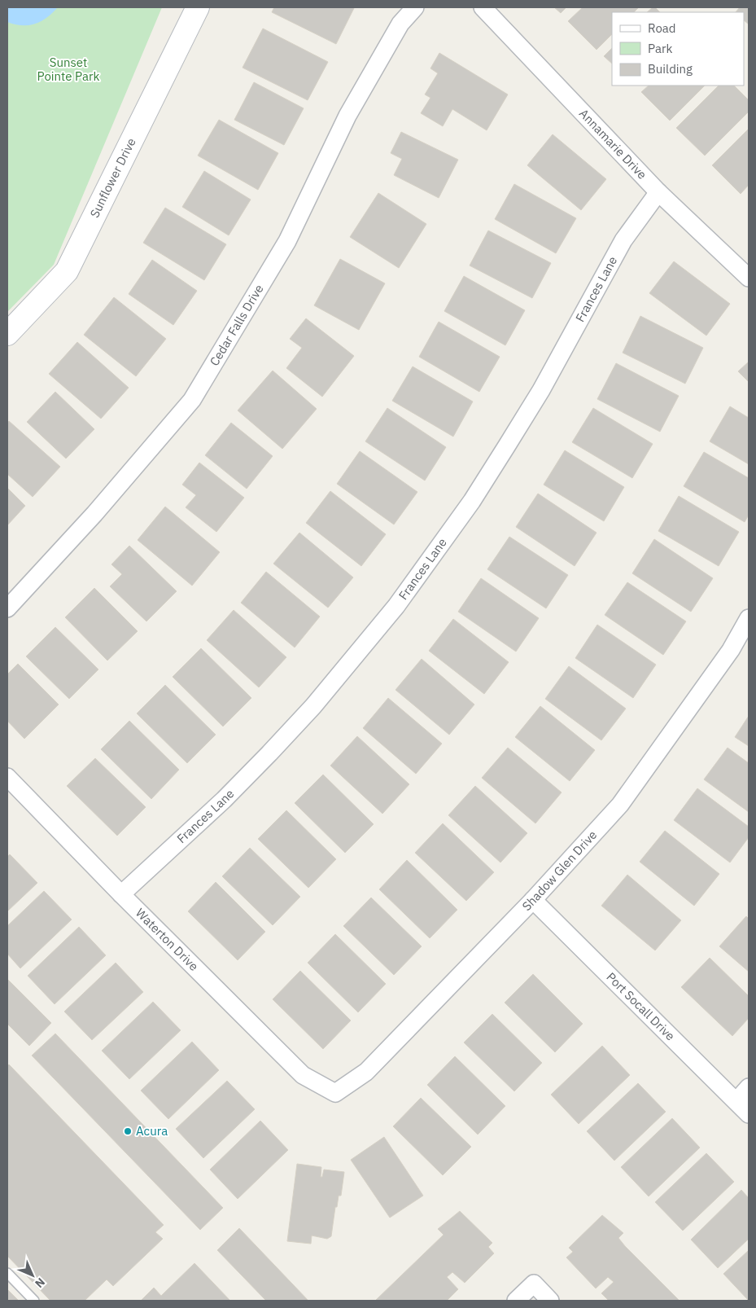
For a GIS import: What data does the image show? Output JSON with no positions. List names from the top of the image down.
{
  "streets": {
    "street": [
      "Annamarie Drive",
      "Sunflower Drive",
      "Frances Lane",
      "Cedar Falls Drive",
      "Shadow Glen Drive",
      "Waterton Drive",
      "Port Socall Drive"
    ]
  },
  "crossings": [
    ["Annamarie Drive", "Frances Lane"],
    ["Frances Lane", "Waterton Drive"],
    ["Shadow Glen Drive", "Waterton Drive"],
    ["Shadow Glen Drive", "Port Socall Drive"]
  ],
  "parks": ["Sunset Pointe Park"],
  "places": ["Acura"],
  "legend": ["Road", "Park", "Building"],
  "north": "bottom right"
}
